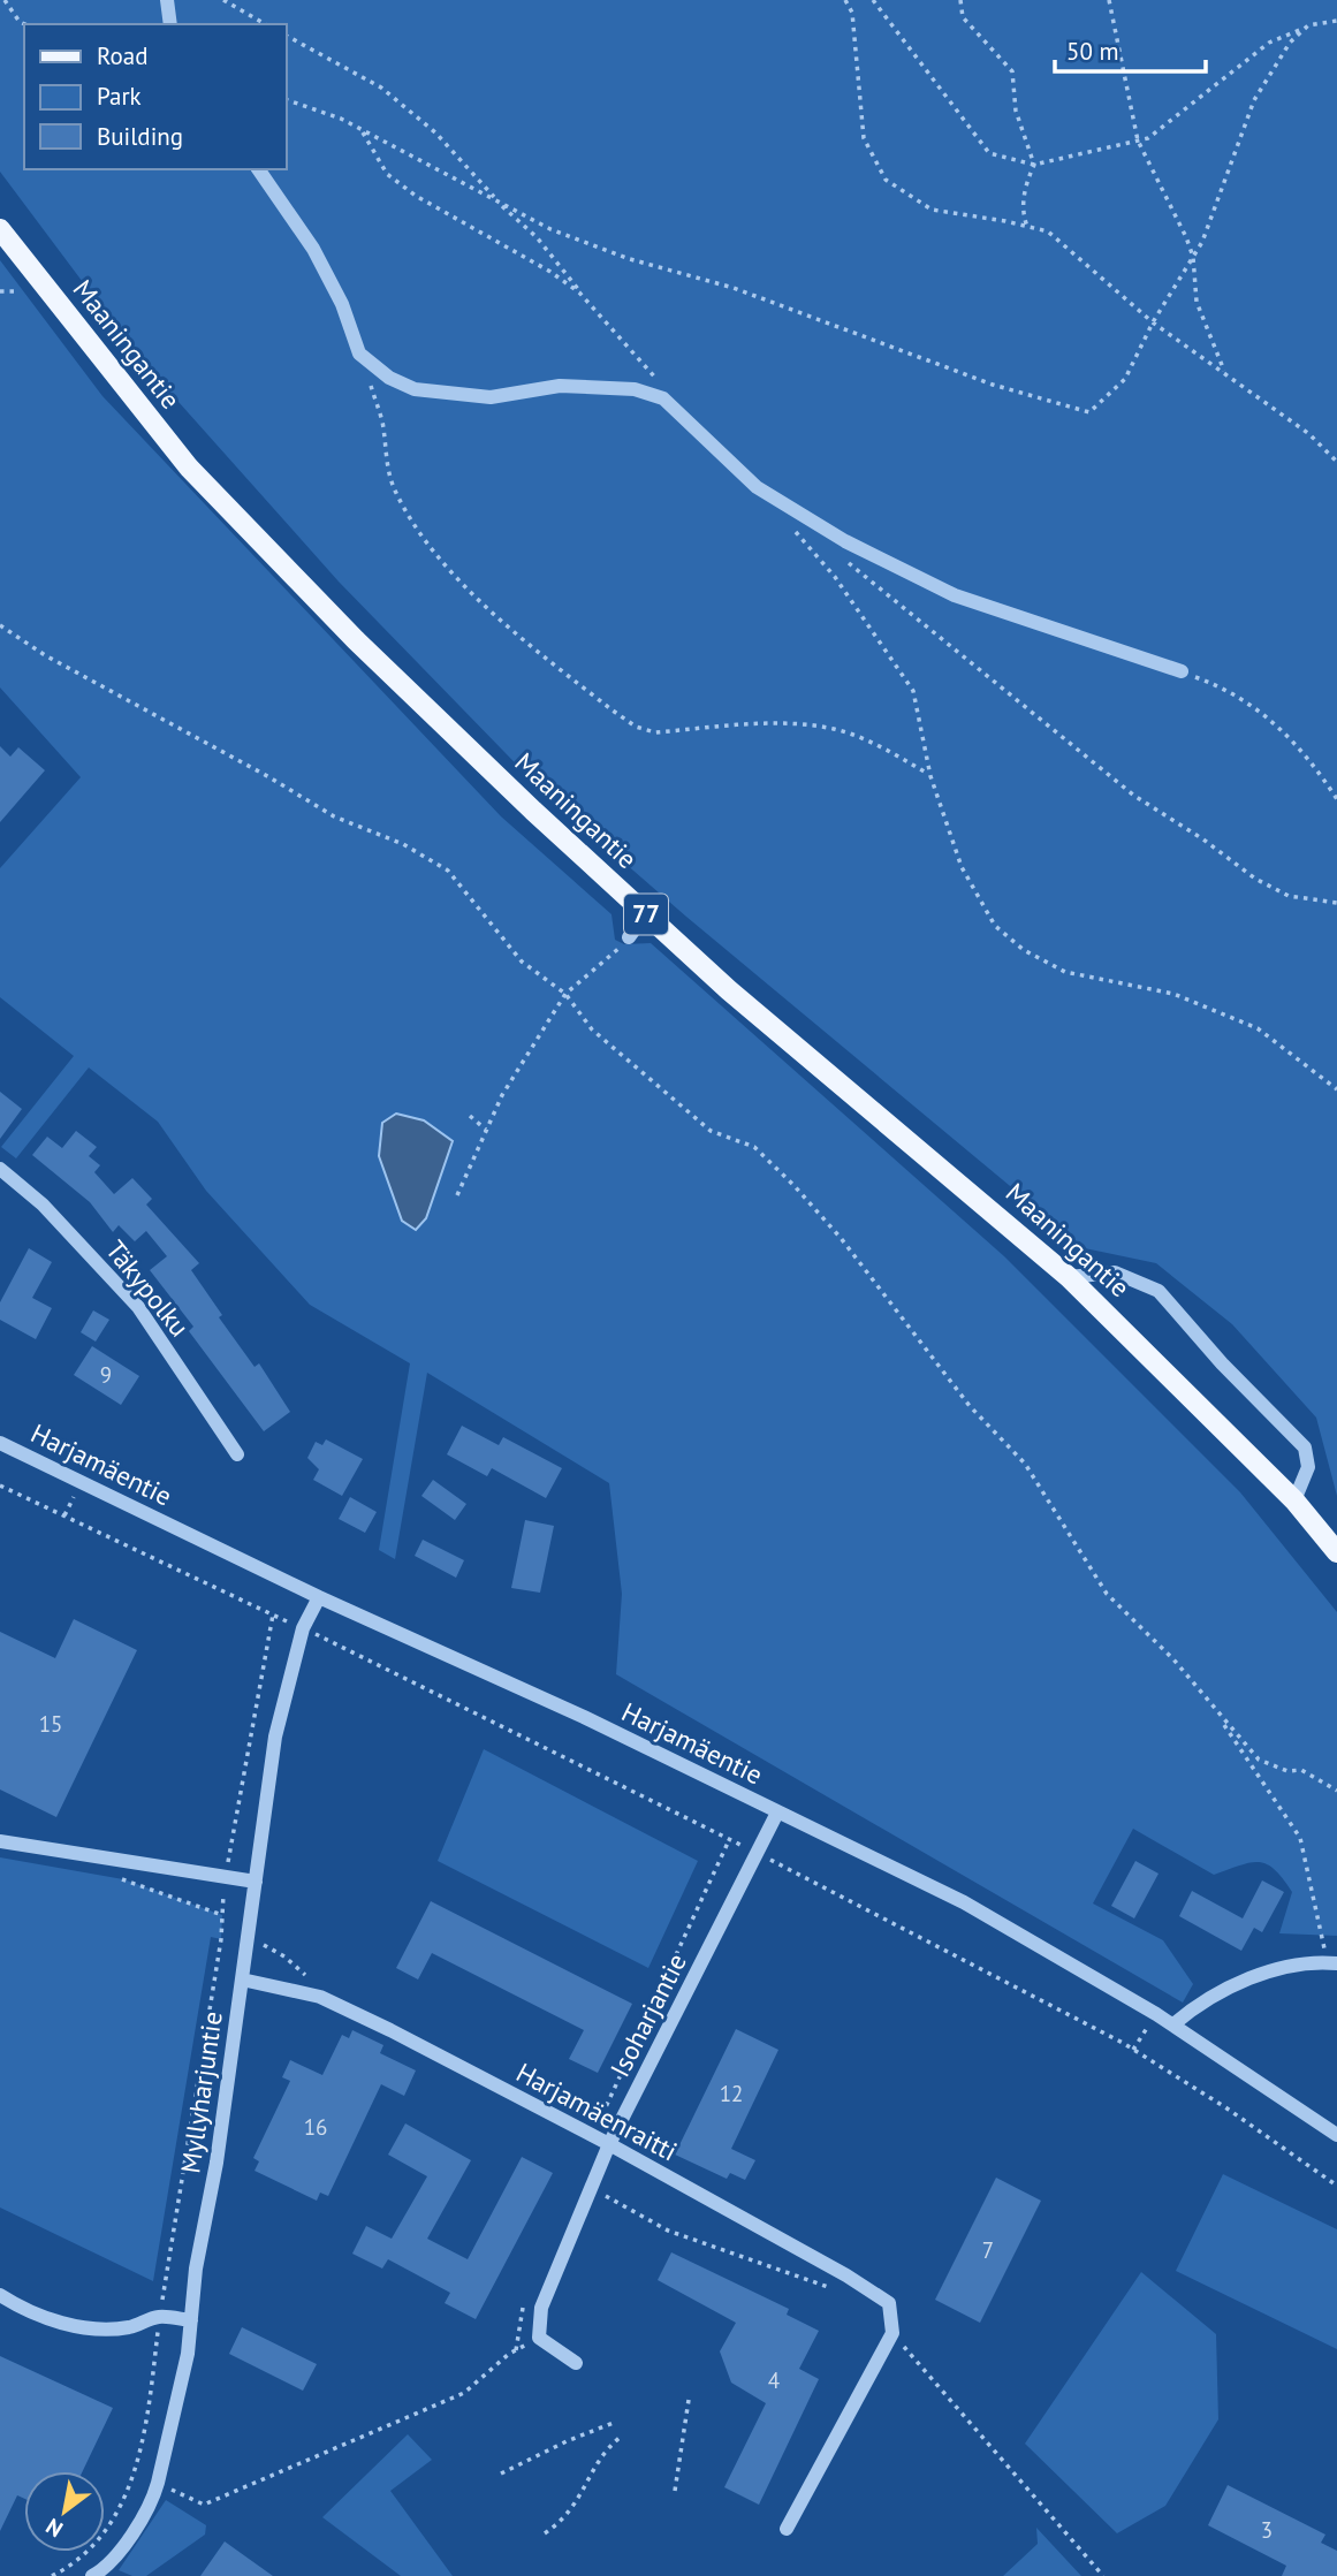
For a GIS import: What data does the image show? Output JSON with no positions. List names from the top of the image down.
{
  "streets": {
    "main road": ["Maaningantie", "77"],
    "street": [
      "Täkypolku",
      "Harjamäentie",
      "Isoharjantie",
      "Myllyharjuntie",
      "Harjamäenraitti"
    ]
  },
  "crossings": [
    ["Harjamäentie", "Isoharjantie"],
    ["Harjamäentie", "Myllyharjuntie"],
    ["Isoharjantie", "Harjamäenraitti"],
    ["Myllyharjuntie", "Harjamäenraitti"]
  ],
  "house_numbers": [
    "9",
    "15",
    "12",
    "16",
    "7",
    "4",
    "3"
  ],
  "legend": ["Road", "Park", "Building"],
  "scale_bar": "50 m",
  "north": "bottom left"
}
